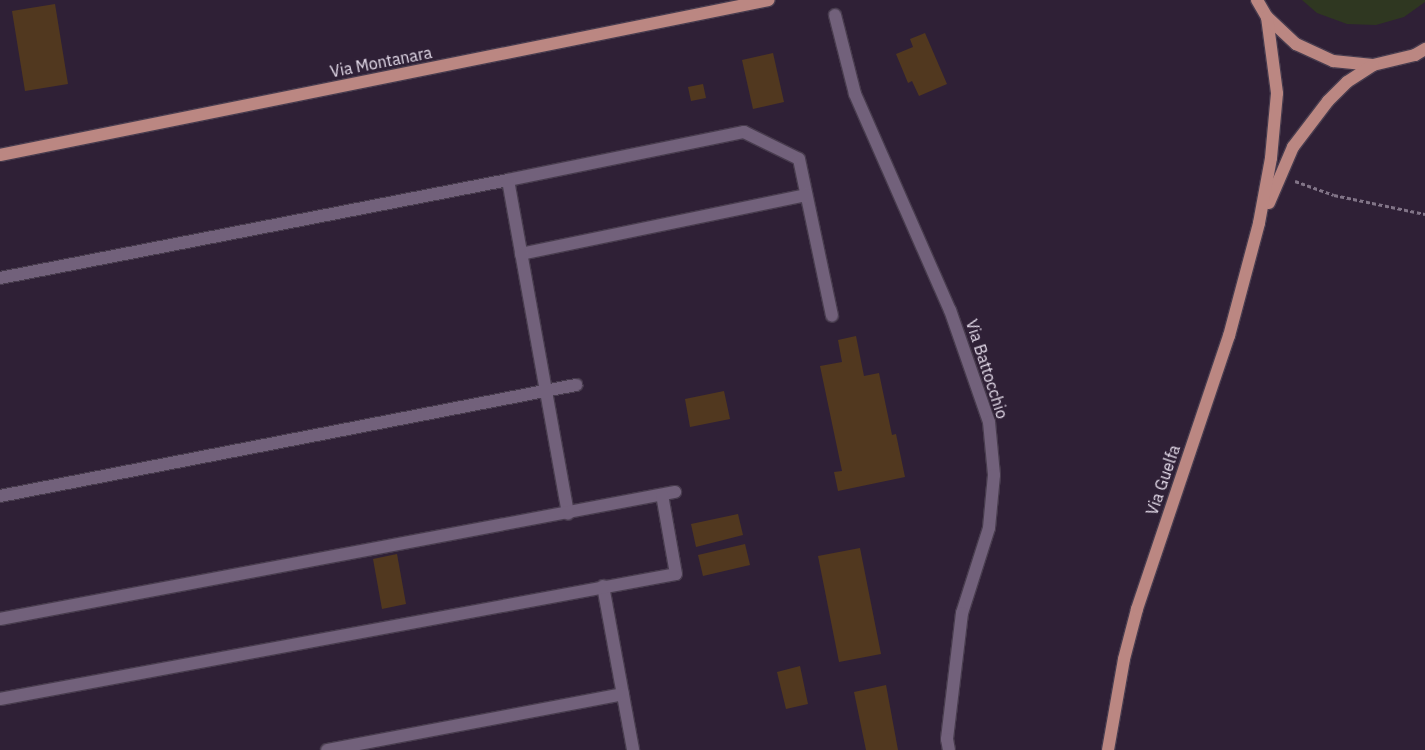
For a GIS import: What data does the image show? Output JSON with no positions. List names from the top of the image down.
{
  "streets": {
    "main road": ["Via Montanara", "Via Guelfa"],
    "street": ["Via Battocchio"]
  }
}
